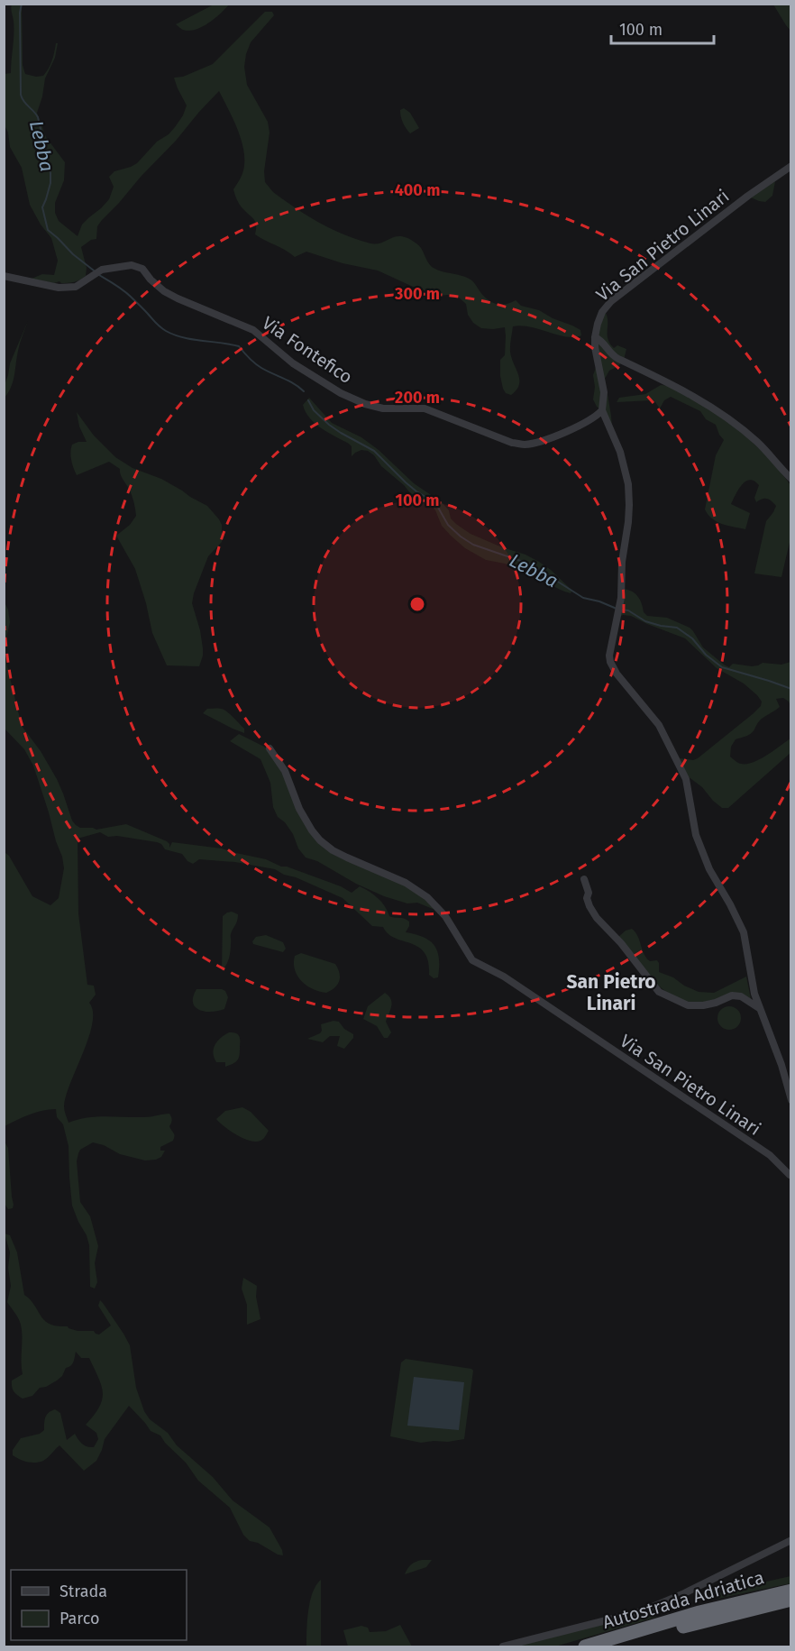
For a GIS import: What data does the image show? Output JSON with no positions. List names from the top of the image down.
{
  "streets": {
    "highway": ["Autostrada Adriatica"],
    "street": ["Via San Pietro Linari", "Via Fontefico"]
  },
  "crossings": [
    ["Via San Pietro Linari", "Via Fontefico"]
  ],
  "districts": ["San Pietro Linari"],
  "water": ["Lebba"],
  "legend": ["Strada", "Parco"],
  "scale_bar": "100 m",
  "rings": [
    "400 m",
    "300 m",
    "200 m",
    "100 m"
  ]
}
